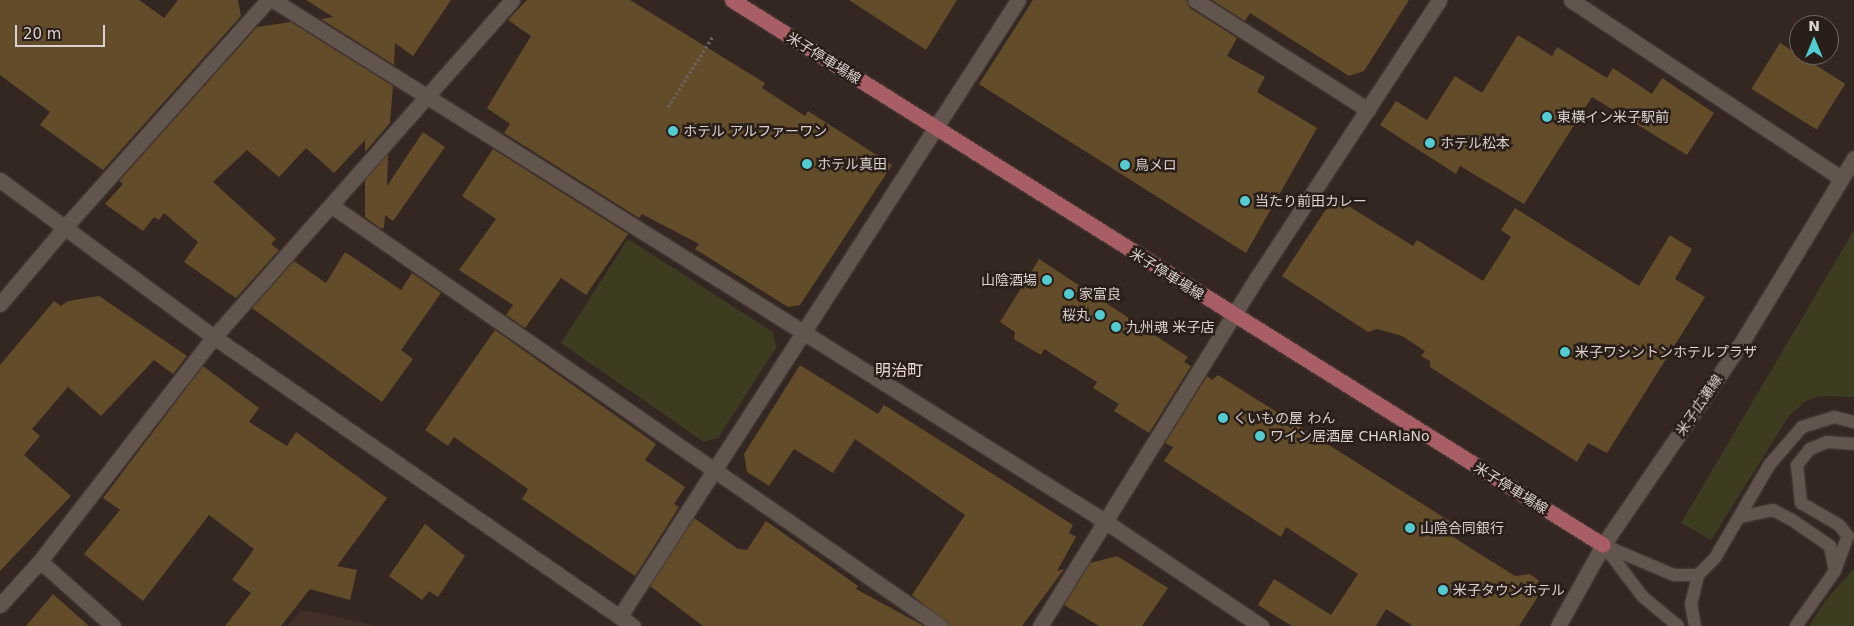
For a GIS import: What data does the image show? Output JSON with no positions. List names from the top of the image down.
{
  "streets": {
    "main road": ["米子停車場線"],
    "street": ["米子広瀬線"]
  },
  "crossings": [
    ["米子停車場線", "米子広瀬線"]
  ],
  "districts": ["明治町"],
  "places": [
    "東横イン米子駅前",
    "ホテル アルファーワン",
    "ホテル松本",
    "ホテル真田",
    "鳥メロ",
    "当たり前田カレー",
    "山陰酒場",
    "家富良",
    "桜丸",
    "九州魂 米子店",
    "米子ワシントンホテルプラザ",
    "くいもの屋 わん",
    "ワイン居酒屋 CHARlaNo",
    "山陰合同銀行",
    "米子タウンホテル"
  ],
  "scale_bar": "20 m",
  "north": "top"
}
